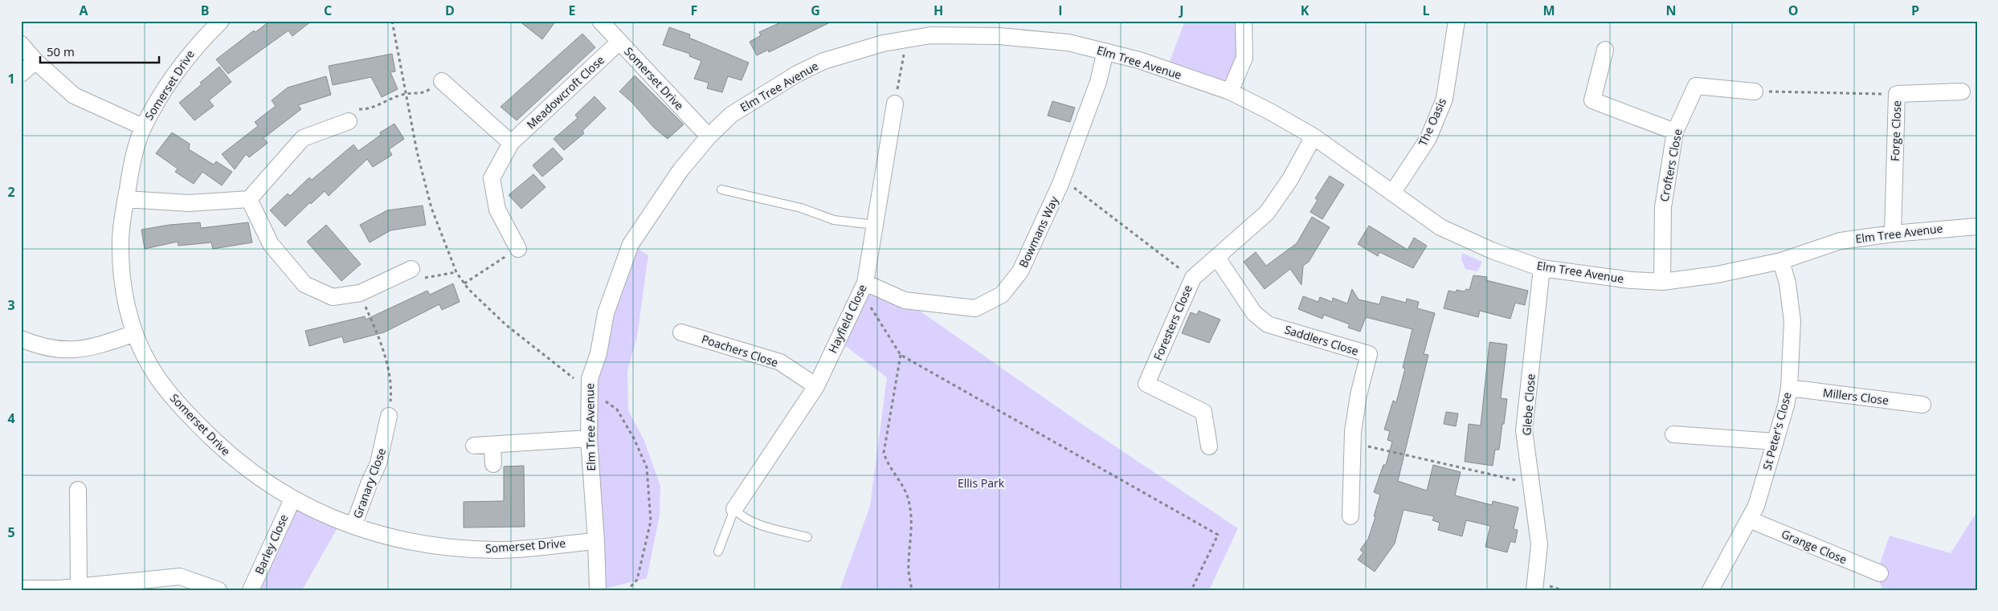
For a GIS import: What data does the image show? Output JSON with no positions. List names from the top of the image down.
{
  "streets": {
    "street": [
      "Elm Tree Avenue",
      "Somerset Drive",
      "Meadowcroft Close",
      "The Oasis",
      "Forge Close",
      "Crofters Close",
      "Bowmans Way",
      "Hayfield Close",
      "Foresters Close",
      "Saddlers Close",
      "Poachers Close",
      "Millers Close",
      "Glebe Close",
      "St Peter's Close",
      "Granary Close",
      "Barley Close",
      "Grange Close"
    ]
  },
  "crossings": [
    ["Elm Tree Avenue", "Somerset Drive"],
    ["Elm Tree Avenue", "The Oasis"],
    ["Elm Tree Avenue", "Forge Close"],
    ["Elm Tree Avenue", "Crofters Close"],
    ["Elm Tree Avenue", "Bowmans Way"],
    ["Elm Tree Avenue", "Foresters Close"],
    ["Elm Tree Avenue", "Glebe Close"],
    ["Elm Tree Avenue", "St Peter's Close"],
    ["Somerset Drive", "Meadowcroft Close"],
    ["Somerset Drive", "Granary Close"],
    ["Somerset Drive", "Barley Close"],
    ["Bowmans Way", "Hayfield Close"],
    ["Hayfield Close", "Poachers Close"],
    ["Foresters Close", "Saddlers Close"],
    ["Millers Close", "St Peter's Close"],
    ["St Peter's Close", "Grange Close"]
  ],
  "parks": ["Ellis Park"],
  "scale_bar": "50 m",
  "grid": {
    "columns": [
      "A",
      "B",
      "C",
      "D",
      "E",
      "F",
      "G",
      "H",
      "I",
      "J",
      "K",
      "L",
      "M",
      "N",
      "O",
      "P"
    ],
    "rows": [
      "1",
      "2",
      "3",
      "4",
      "5"
    ]
  }
}
